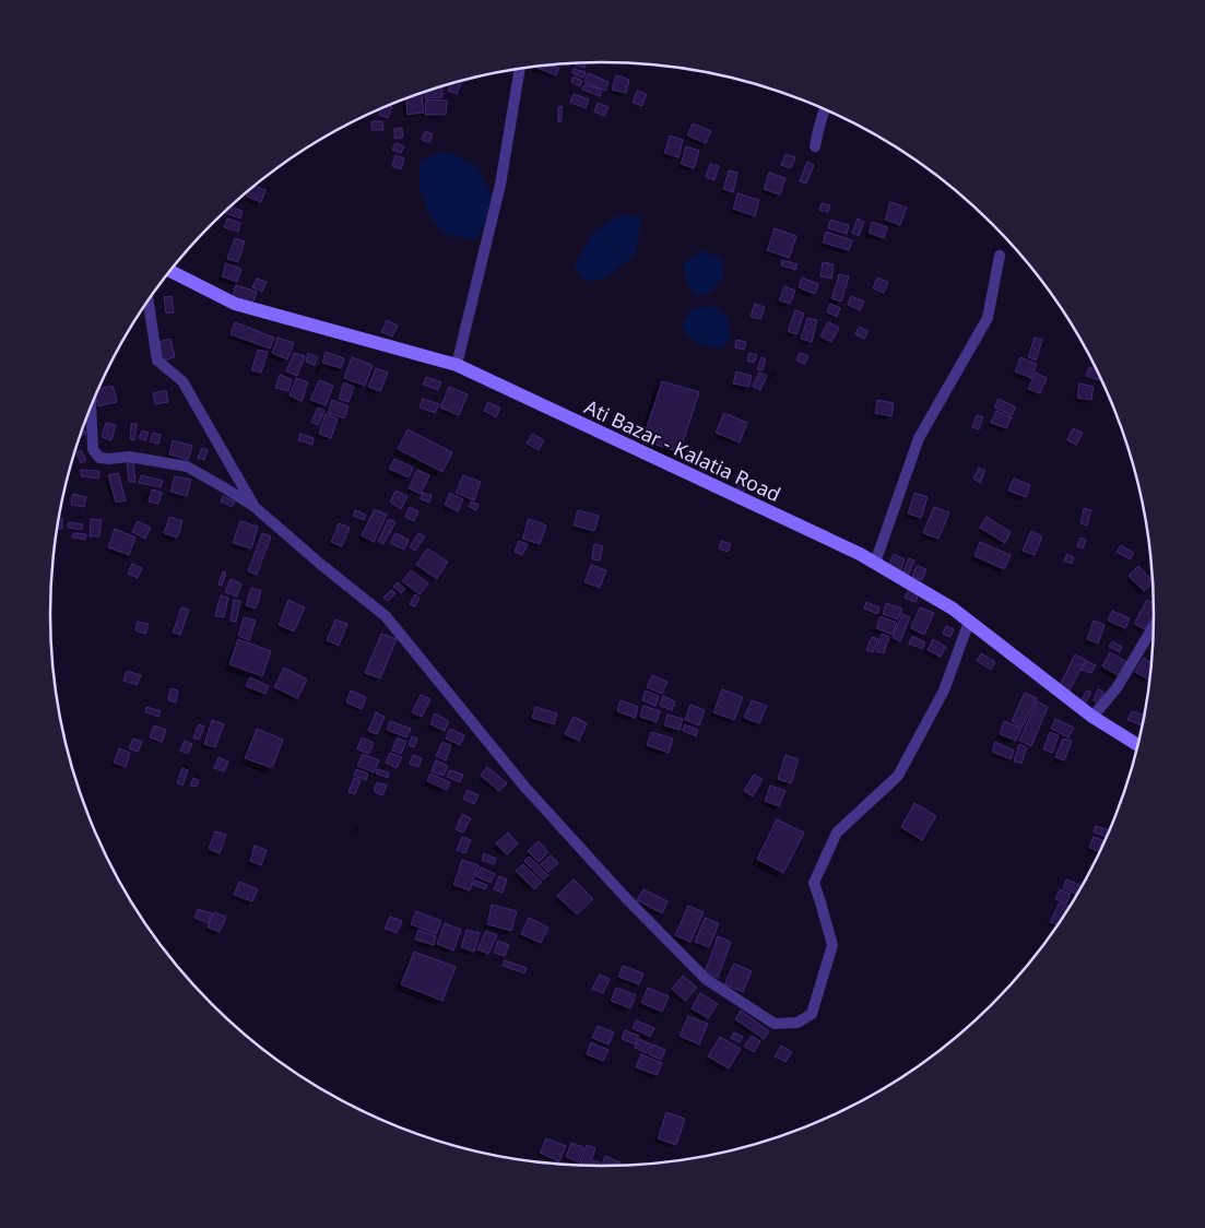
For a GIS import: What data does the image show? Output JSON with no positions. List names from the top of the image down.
{
  "streets": {
    "main road": ["Ati Bazar - Kalatia Road"]
  }
}
